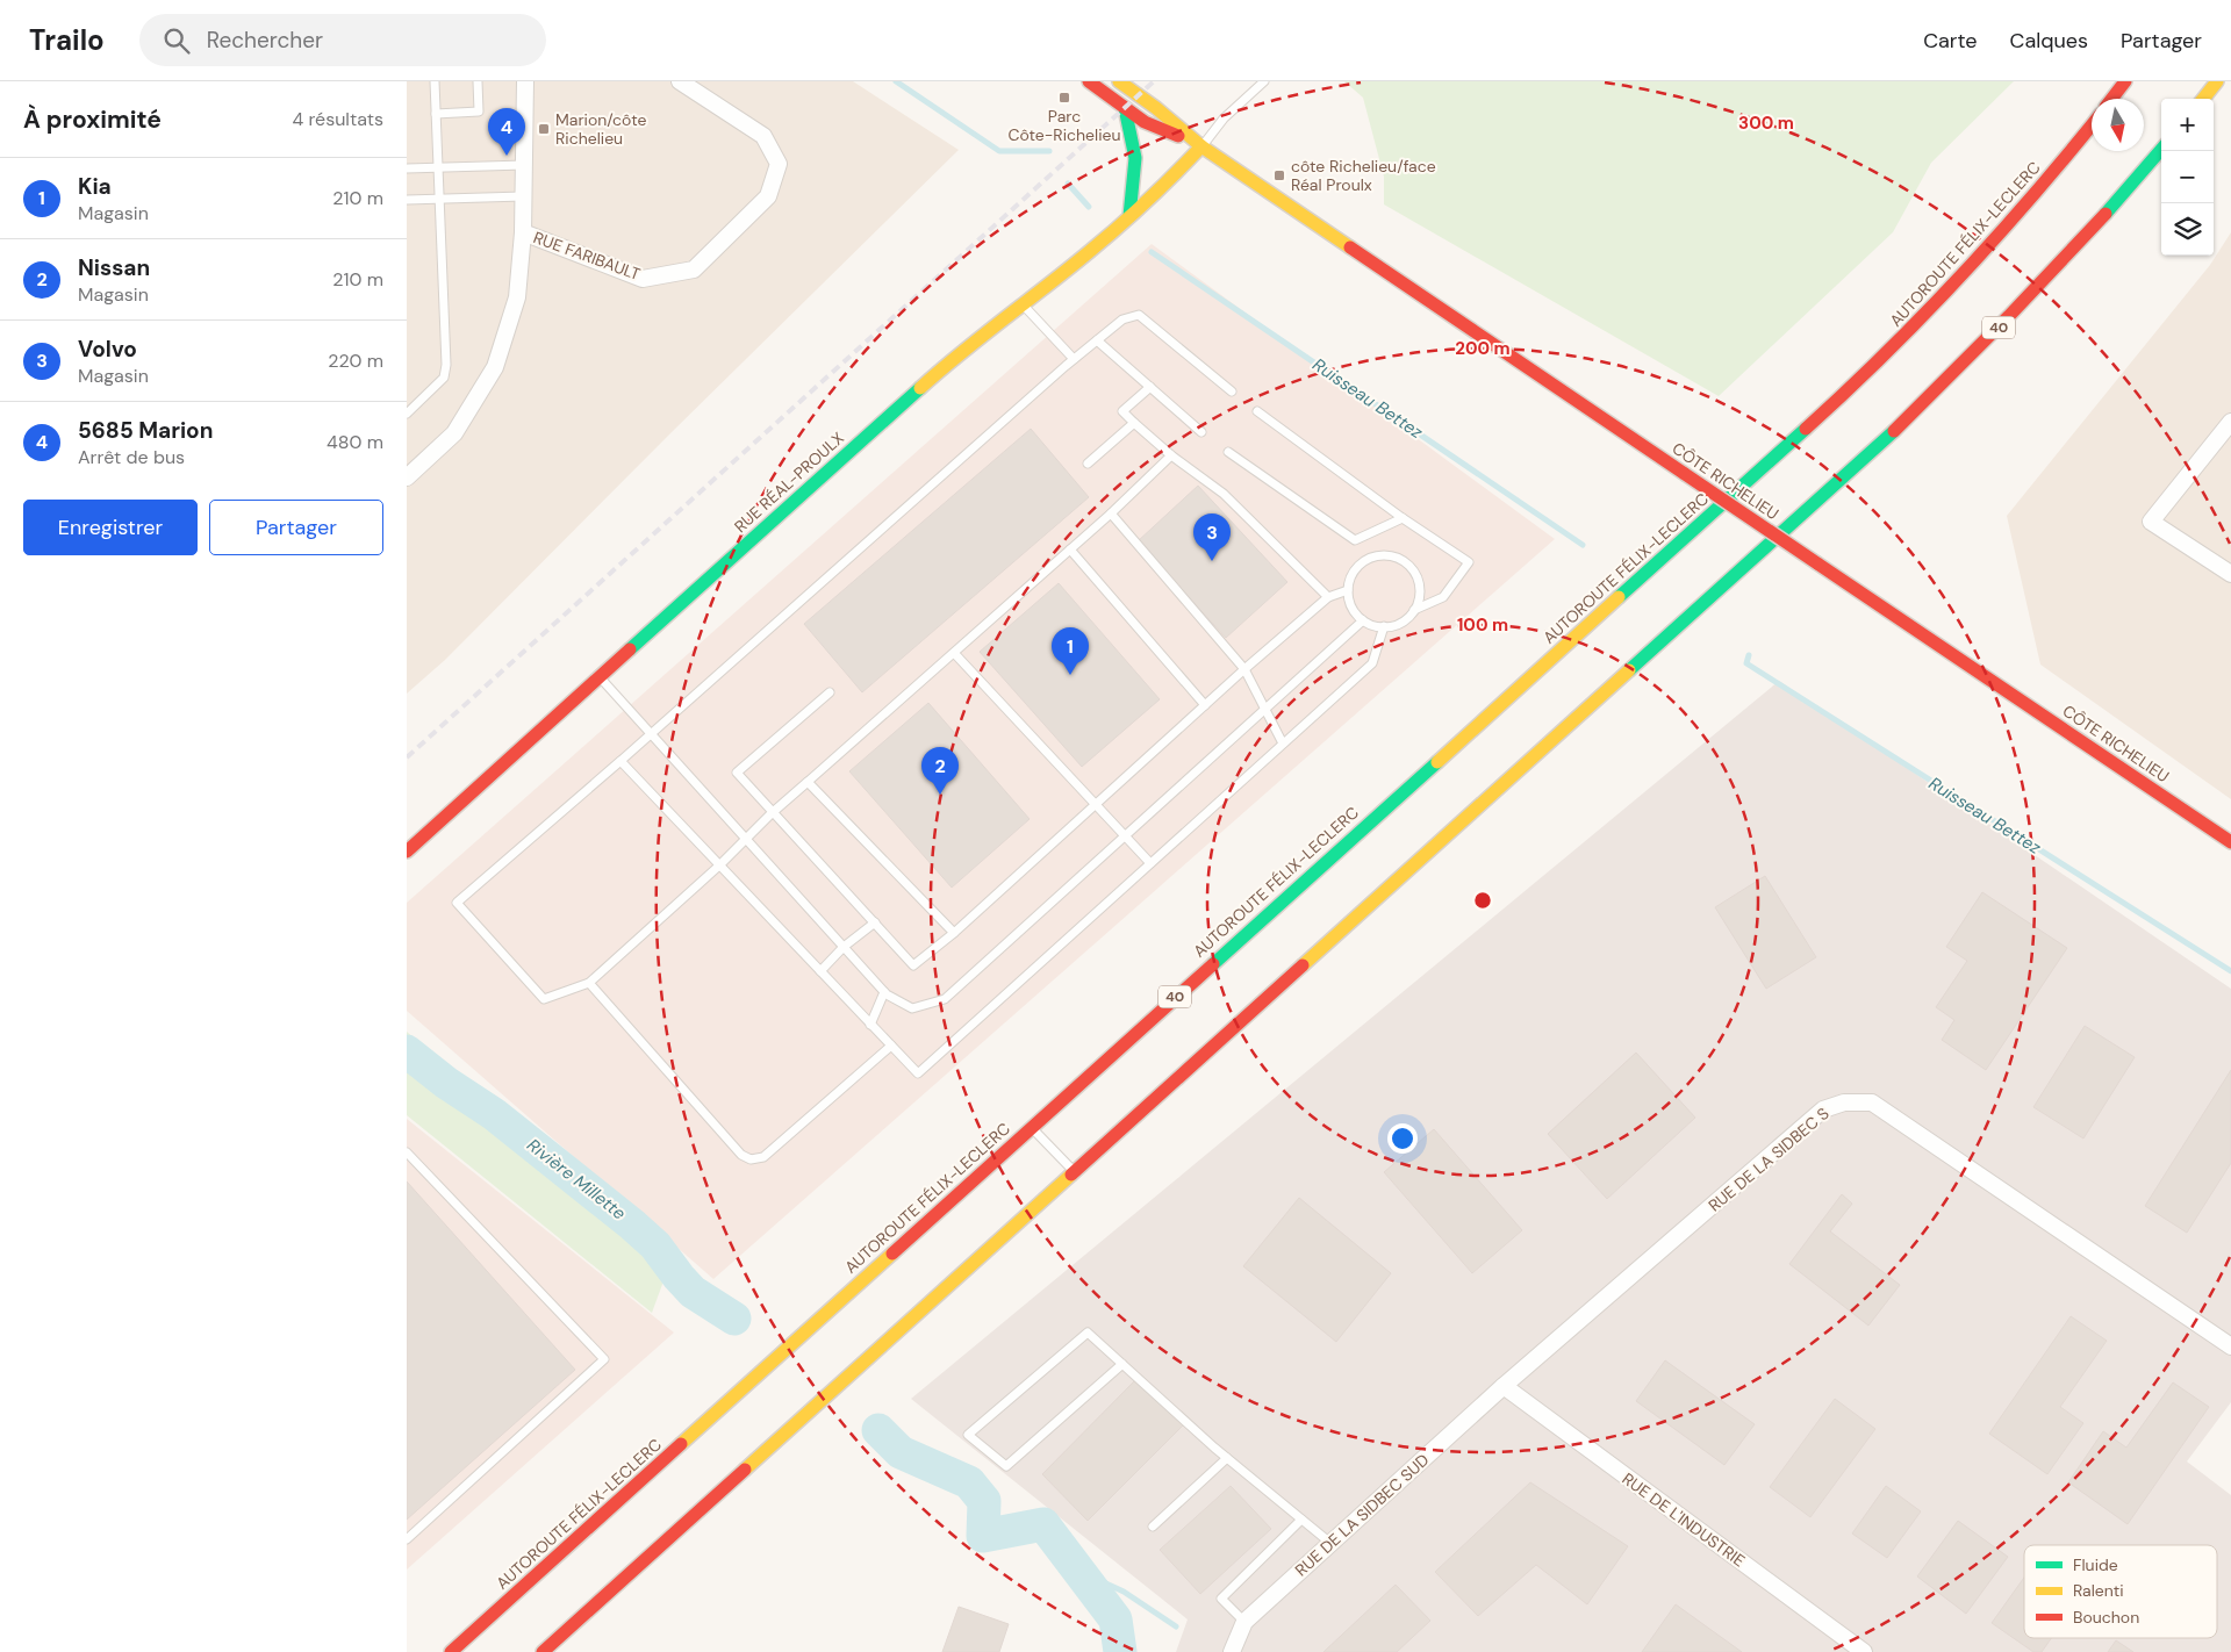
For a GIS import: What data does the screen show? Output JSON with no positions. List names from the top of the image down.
{
  "streets": {
    "main road": [
      "AUTOROUTE FÉLIX-LECLERC",
      "40",
      "CÔTE RICHELIEU",
      "RUE RÉAL-PROULX"
    ],
    "street": [
      "RUE FARIBAULT",
      "RUE DE LA SIDBEC S",
      "RUE DE LA SIDBEC SUD",
      "RUE DE L'INDUSTRIE"
    ]
  },
  "crossings": [
    ["CÔTE RICHELIEU", "RUE RÉAL-PROULX"],
    ["RUE DE LA SIDBEC S", "RUE DE LA SIDBEC SUD"],
    ["RUE DE LA SIDBEC S", "RUE DE L'INDUSTRIE"],
    ["RUE DE LA SIDBEC SUD", "RUE DE L'INDUSTRIE"]
  ],
  "water": ["Ruisseau Bettez", "Rivière Millette"],
  "places": {
    "transit": ["Parc Côte-Richelieu", "Marion/côte Richelieu", "côte Richelieu/face Réal Proulx"]
  },
  "legend": ["Fluide", "Ralenti", "Bouchon"],
  "north": "bottom",
  "page": {
    "header": "Trailo",
    "search": "Rechercher",
    "nav": ["Carte", "Calques", "Partager"],
    "heading": ["À proximité", "4 résultats"],
    "map_buttons": ["+", "−"],
    "pins": [
      "4",
      "3",
      "1",
      "2"
    ],
    "list": [
      {
        "mark": "1",
        "name": "Kia",
        "note": "Magasin",
        "value": "210 m"
      },
      {
        "mark": "2",
        "name": "Nissan",
        "note": "Magasin",
        "value": "210 m"
      },
      {
        "mark": "3",
        "name": "Volvo",
        "note": "Magasin",
        "value": "220 m"
      },
      {
        "mark": "4",
        "name": "5685 Marion",
        "note": "Arrêt de bus",
        "value": "480 m"
      }
    ],
    "buttons": ["Enregistrer", "Partager"]
  },
  "rings": ["300 m", "200 m", "100 m"]
}
